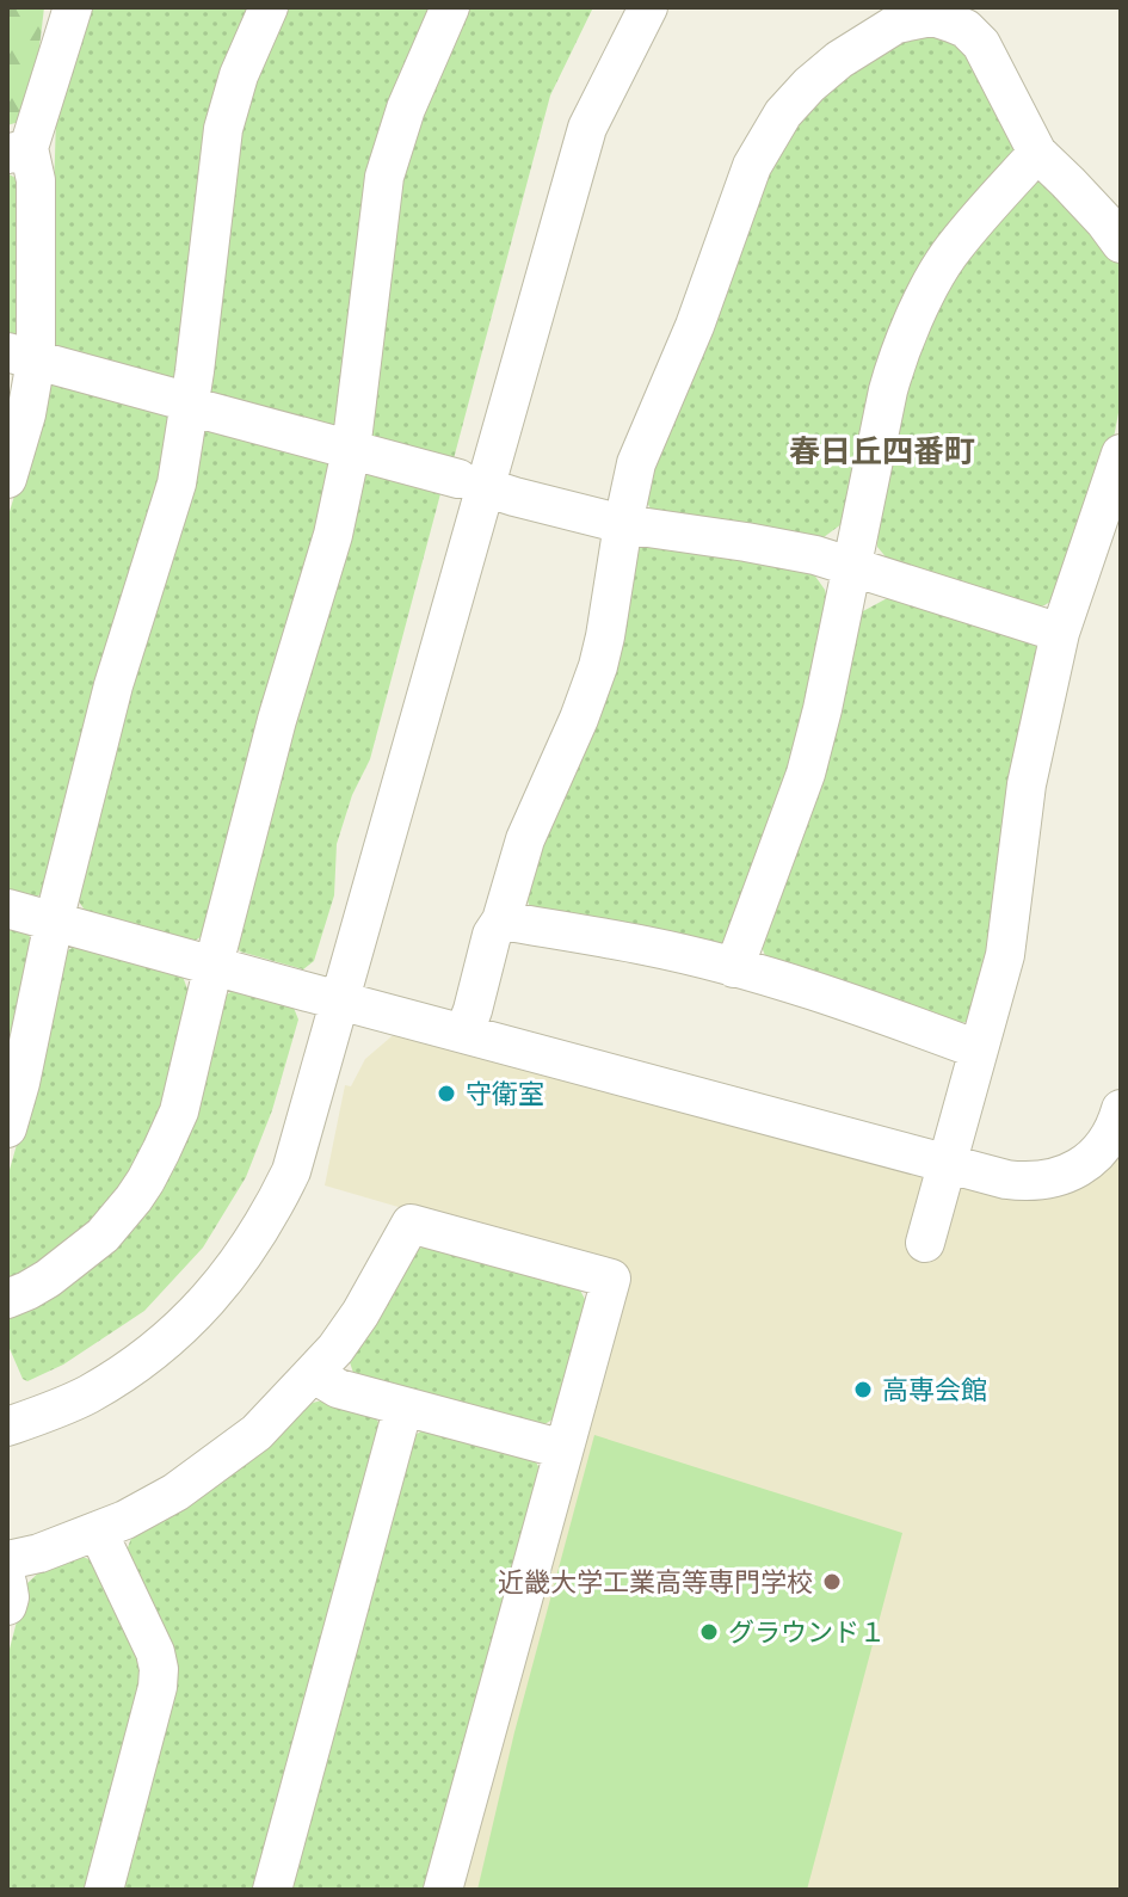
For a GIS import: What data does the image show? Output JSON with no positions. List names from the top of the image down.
{
  "districts": ["春日丘四番町"],
  "places": [
    "守衛室",
    "高専会館",
    "近畿大学工業高等専門学校",
    "グラウンド１"
  ]
}
